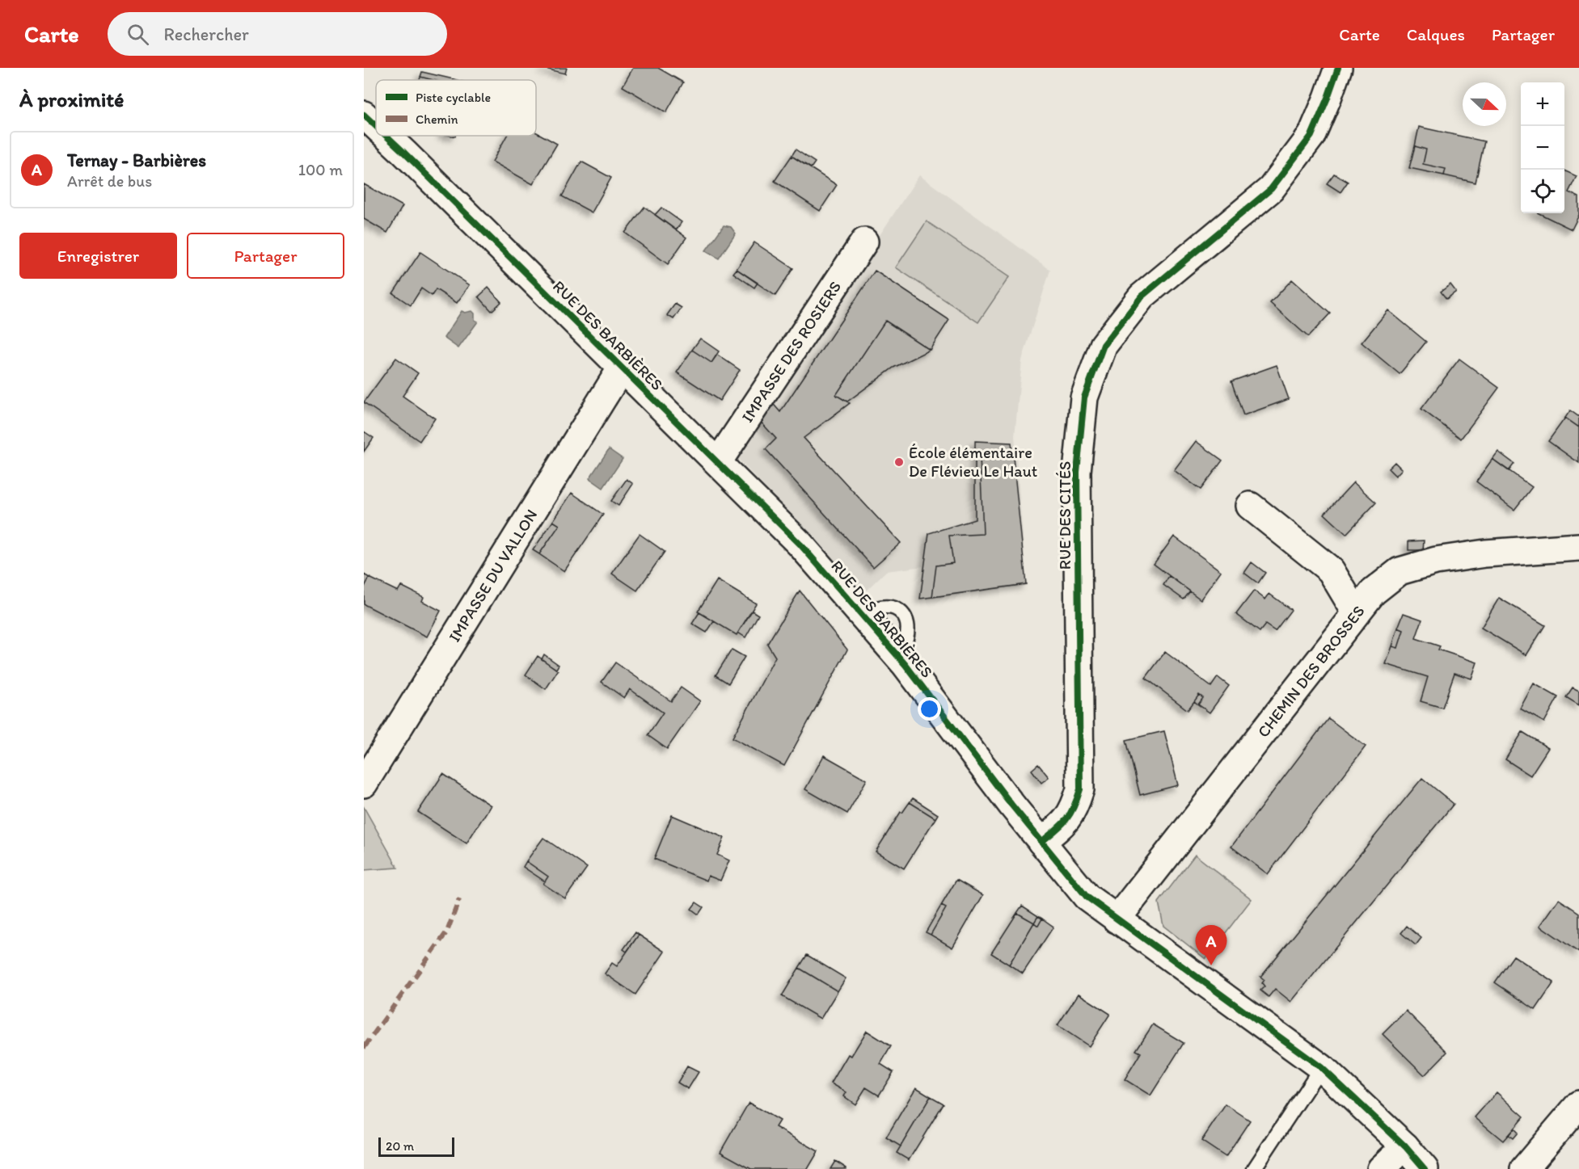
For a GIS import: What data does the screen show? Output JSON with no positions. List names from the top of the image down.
{
  "streets": {
    "street": [
      "RUE DES BARBIÈRES",
      "IMPASSE DES ROSIERS",
      "RUE DES CITÉS",
      "IMPASSE DU VALLON",
      "CHEMIN DES BROSSES"
    ]
  },
  "crossings": [
    ["RUE DES BARBIÈRES", "IMPASSE DES ROSIERS"],
    ["RUE DES BARBIÈRES", "RUE DES CITÉS"],
    ["RUE DES BARBIÈRES", "IMPASSE DU VALLON"],
    ["RUE DES BARBIÈRES", "CHEMIN DES BROSSES"]
  ],
  "places": ["École élémentaire De Flévieu Le Haut"],
  "legend": ["Piste cyclable", "Chemin"],
  "scale_bar": "20 m",
  "north": "right",
  "page": {
    "header": "Carte",
    "search": "Rechercher",
    "nav": ["Carte", "Calques", "Partager"],
    "heading": "À proximité",
    "map_buttons": ["+", "−"],
    "list": [
      {
        "mark": "A",
        "name": "Ternay - Barbières",
        "note": "Arrêt de bus",
        "value": "100 m"
      }
    ],
    "buttons": ["Enregistrer", "Partager"],
    "pins": "A",
    "scale": "20 m"
  }
}
